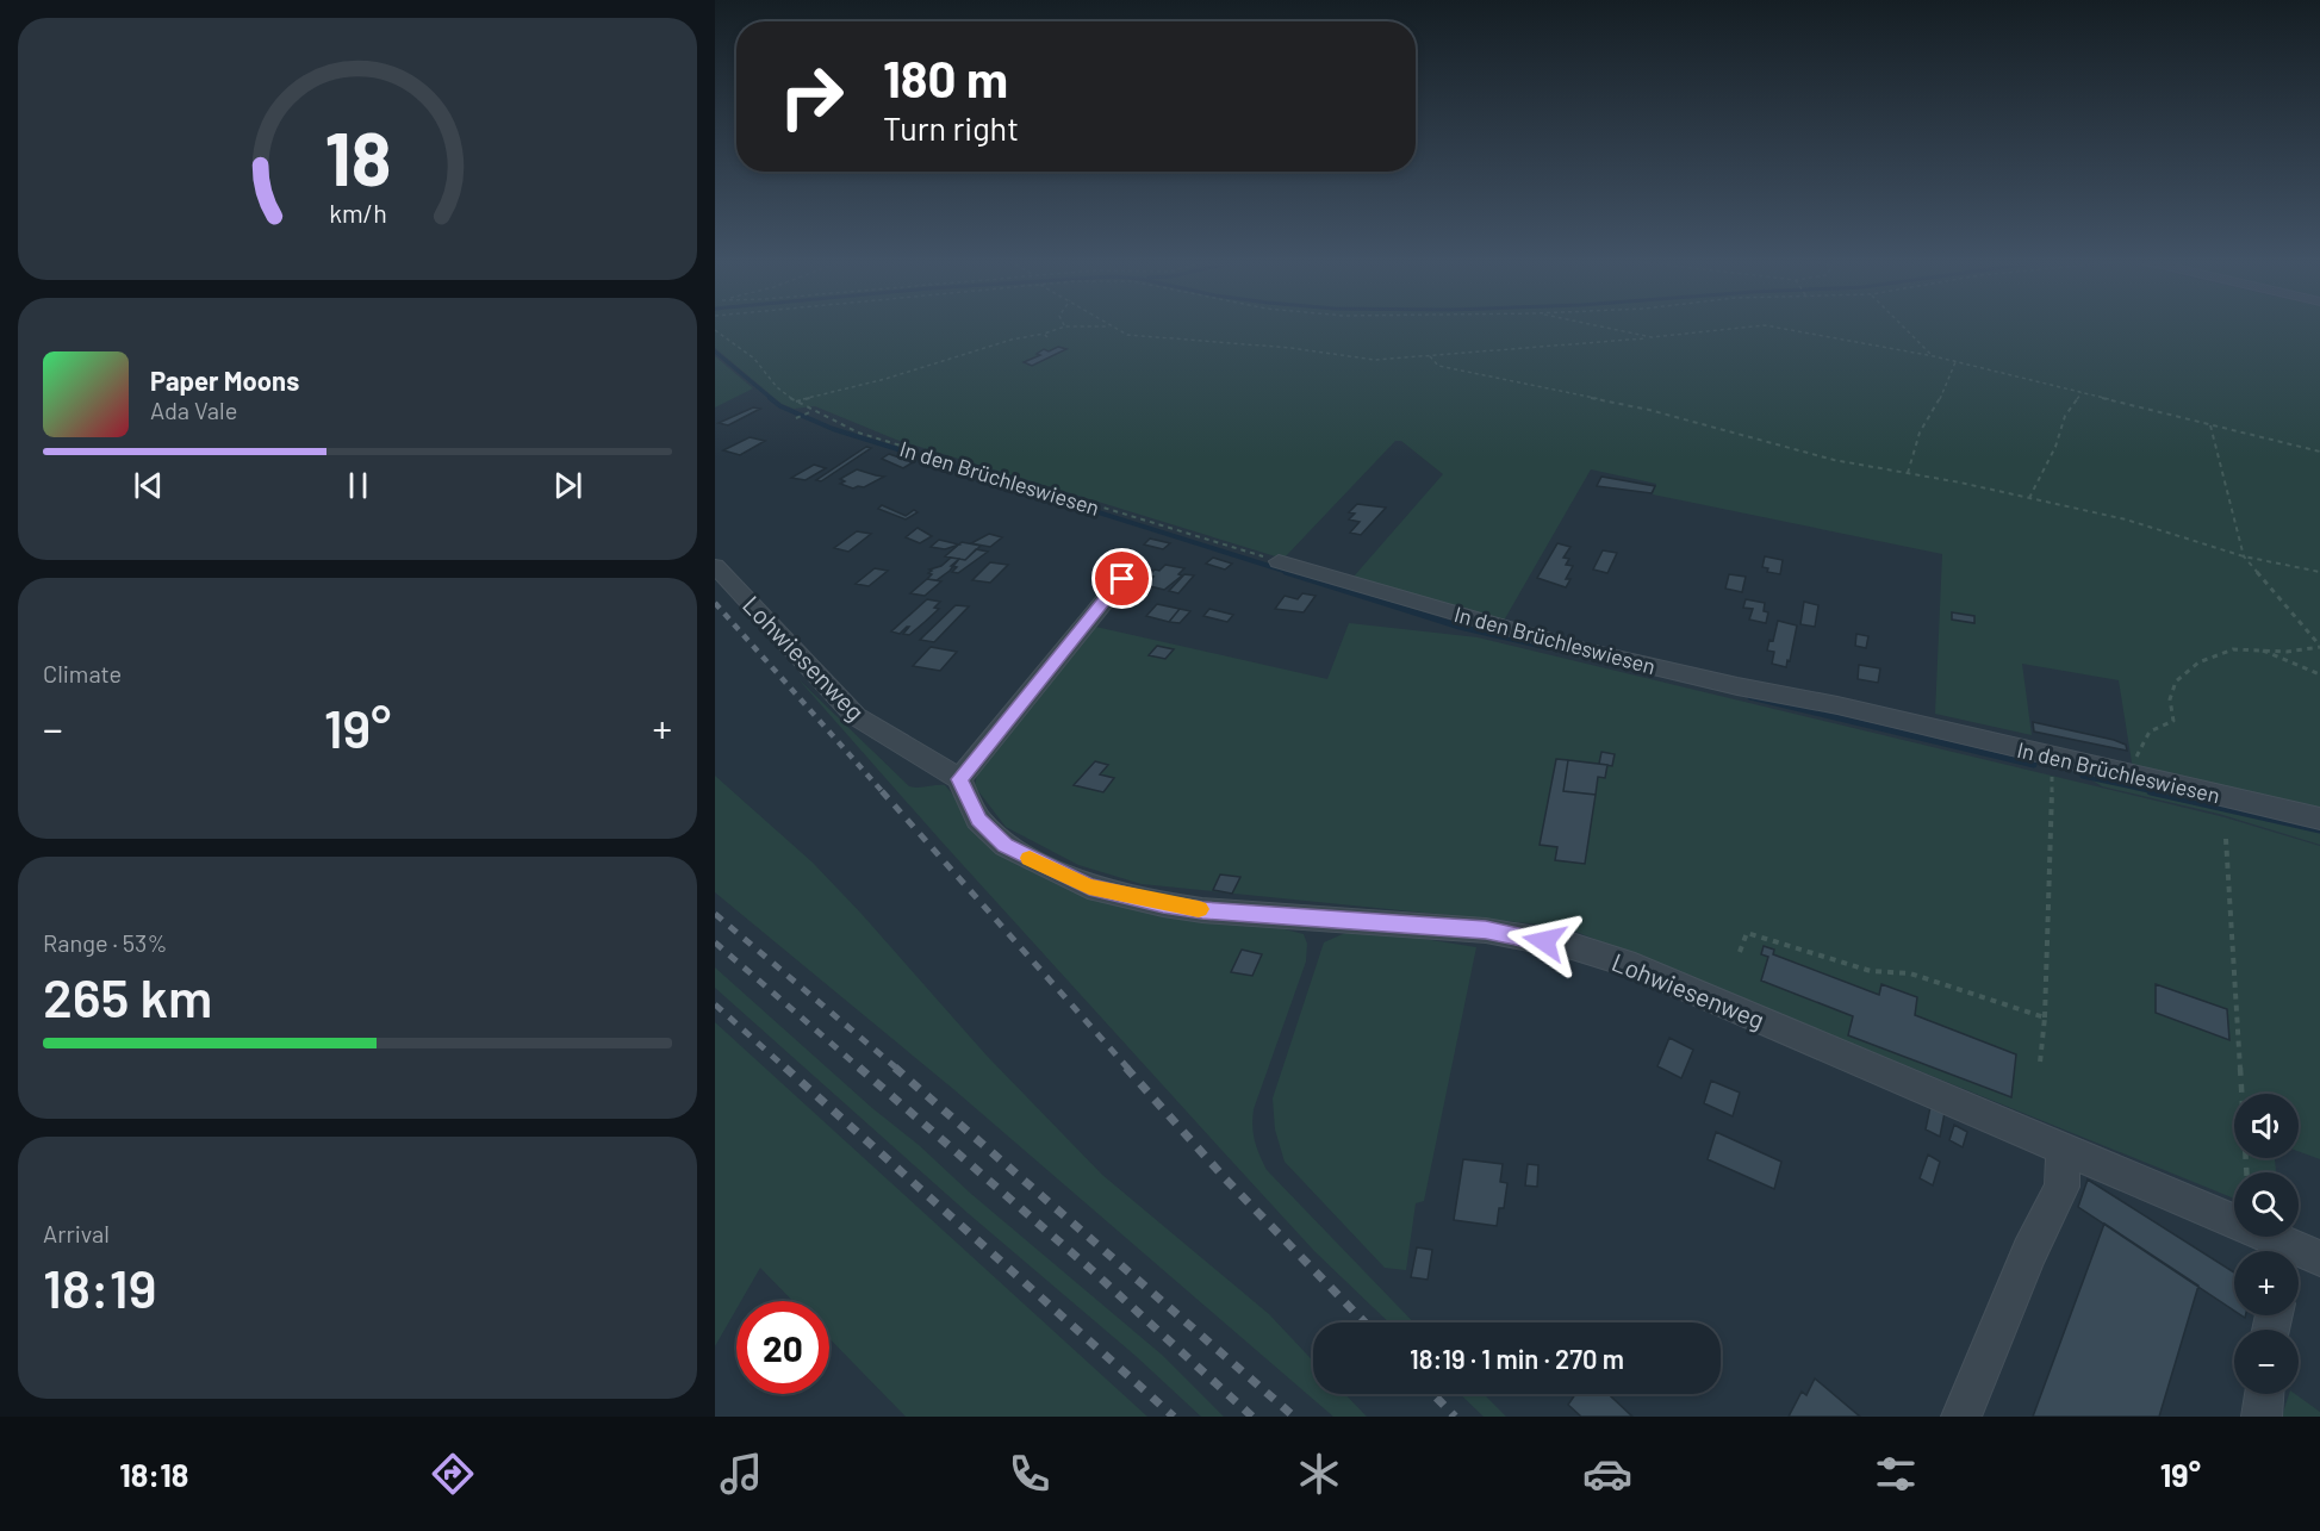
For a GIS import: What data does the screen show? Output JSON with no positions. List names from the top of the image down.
{
  "streets": {
    "street": ["In den Brüchleswiesen", "Lohwiesenweg"]
  },
  "page": {
    "turn": ["180 m", "Turn right"],
    "song": ["Paper Moons", "Ada Vale"],
    "tile": [
      "Climate",
      ["Range · 53%", "265 km"],
      ["Arrival", "18:19"]
    ],
    "heat": ["−", "19°", "+"],
    "map_buttons": ["+", "−"],
    "limit": "20",
    "trip": "18:19 · 1 min · 270 m",
    "tabs": ["18:18", "19°"],
    "gauge": ["18", "km/h"]
  }
}
